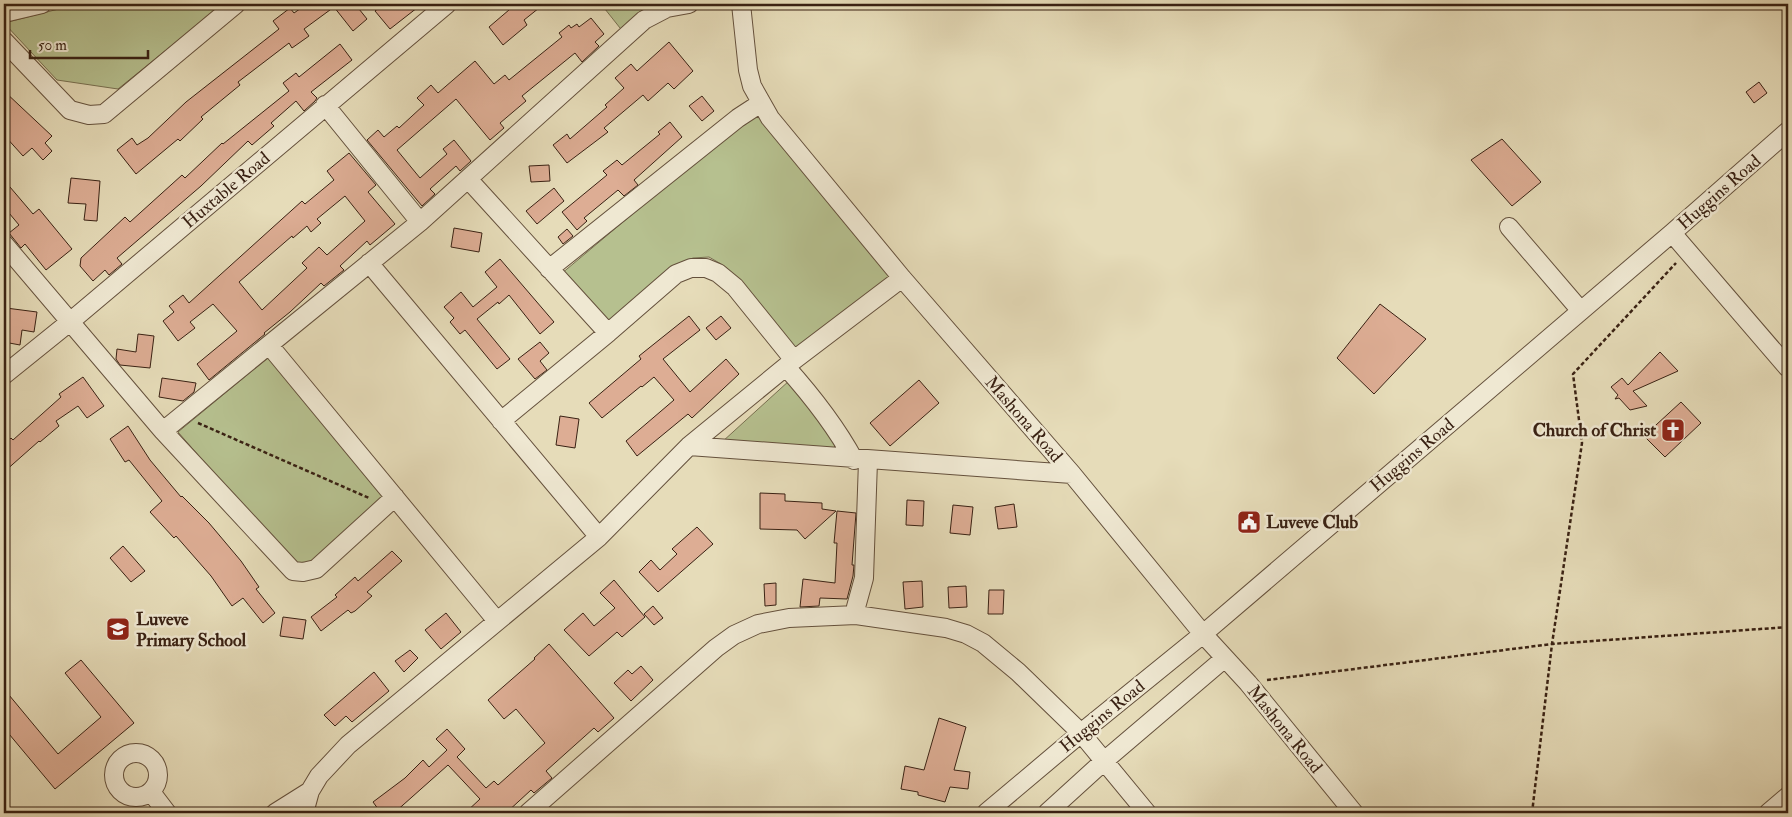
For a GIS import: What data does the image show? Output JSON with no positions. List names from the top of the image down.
{
  "streets": {
    "street": ["Huxtable Road", "Huggins Road", "Mashona Road"]
  },
  "crossings": [
    ["Huggins Road", "Mashona Road"]
  ],
  "places": {
    "church": ["Church of Christ"],
    "public building": ["Luveve Club"],
    "school or university": ["Luveve Primary School"]
  },
  "scale_bar": "50 m"
}
